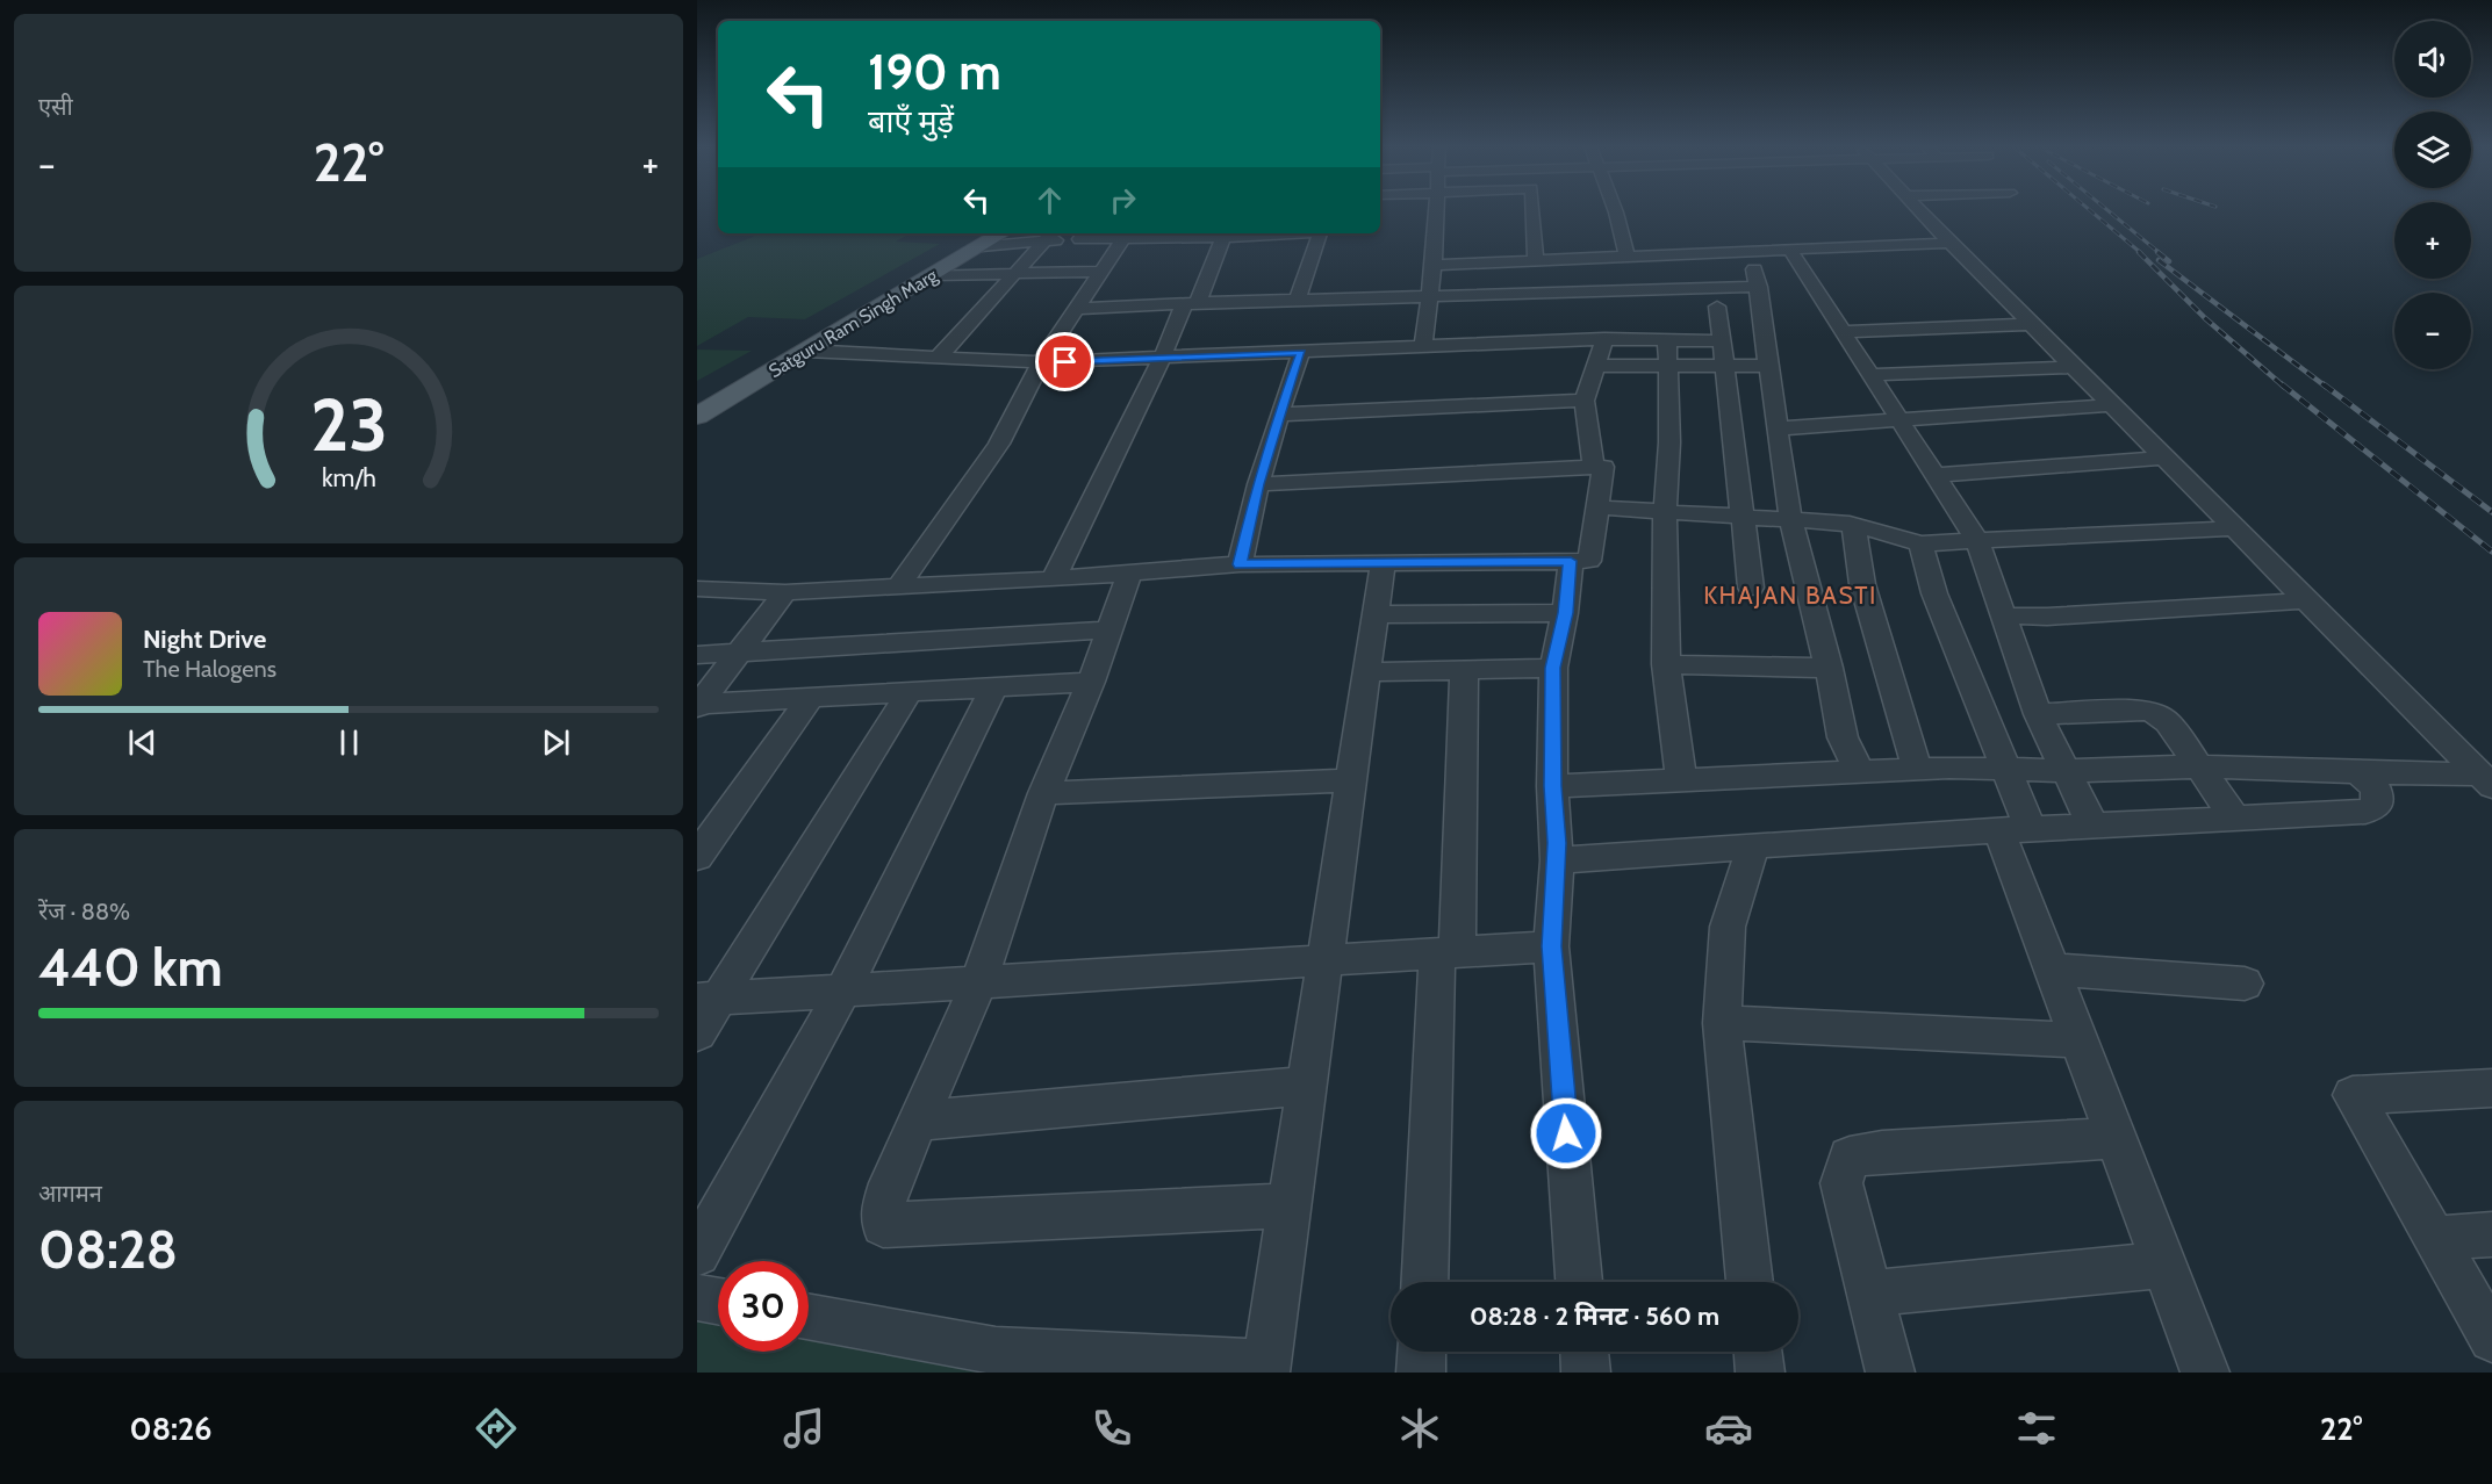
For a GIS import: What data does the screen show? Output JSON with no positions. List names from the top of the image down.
{
  "streets": {
    "main road": ["Satguru Ram Singh Marg"]
  },
  "districts": ["KHAJAN BASTI"],
  "page": {
    "tile": [
      "एसी",
      ["रेंज · 88%", "440 km"],
      ["आगमन", "08:28"]
    ],
    "map_buttons": ["+", "−"],
    "turn": ["190 m", "बाएँ मुड़ें"],
    "heat": ["−", "22°", "+"],
    "song": ["Night Drive", "The Halogens"],
    "limit": "30",
    "trip": "08:28 · 2 मिनट · 560 m",
    "tabs": ["08:26", "22°"],
    "gauge": ["23", "km/h"]
  }
}
